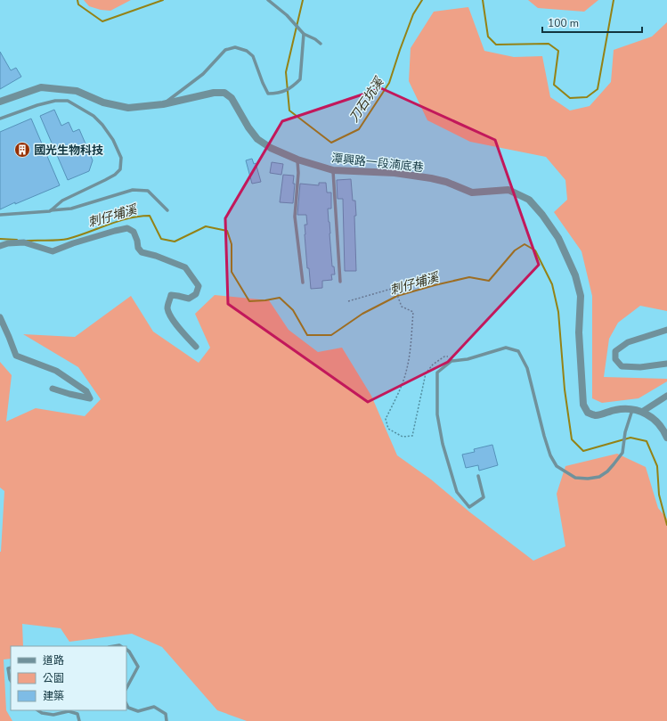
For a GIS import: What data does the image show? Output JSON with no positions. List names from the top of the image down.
{
  "streets": {
    "street": ["潭興路一段湳底巷"]
  },
  "water": ["刀石坑溪", "刺仔埔溪"],
  "places": {
    "building": ["國光生物科技"]
  },
  "legend": ["道路", "公園", "建築"],
  "scale_bar": "100 m"
}
